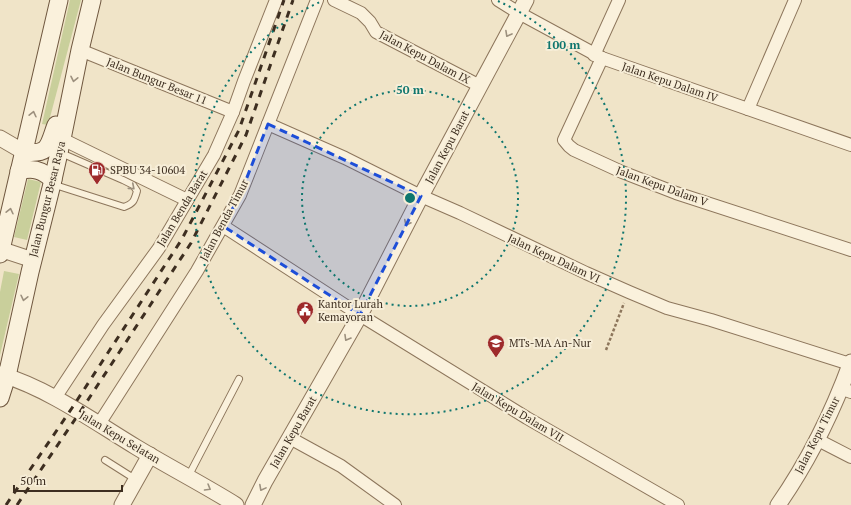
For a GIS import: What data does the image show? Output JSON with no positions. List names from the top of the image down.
{
  "streets": {
    "main road": ["Jalan Bungur Besar Raya"],
    "street": [
      "Jalan Kepu Dalam IX",
      "Jalan Bungur Besar 11",
      "Jalan Kepu Dalam IV",
      "Jalan Kepu Barat",
      "Jalan Kepu Dalam V",
      "Jalan Benda Barat",
      "Jalan Benda Timur",
      "Jalan Kepu Dalam VI",
      "Jalan Kepu Dalam VII",
      "Jalan Kepu Timur",
      "Jalan Kepu Selatan"
    ]
  },
  "crossings": [
    ["Jalan Kepu Dalam IX", "Jalan Kepu Barat"],
    ["Jalan Bungur Besar 11", "Jalan Bungur Besar Raya"],
    ["Jalan Bungur Besar 11", "Jalan Benda Barat"],
    ["Jalan Kepu Dalam IV", "Jalan Kepu Barat"],
    ["Jalan Kepu Dalam IV", "Jalan Kepu Dalam V"],
    ["Jalan Kepu Barat", "Jalan Kepu Dalam VI"],
    ["Jalan Kepu Barat", "Jalan Kepu Dalam VII"],
    ["Jalan Bungur Besar Raya", "Jalan Kepu Selatan"],
    ["Jalan Benda Barat", "Jalan Kepu Selatan"],
    ["Jalan Benda Timur", "Jalan Kepu Dalam VI"],
    ["Jalan Benda Timur", "Jalan Kepu Selatan"],
    ["Jalan Kepu Dalam VI", "Jalan Kepu Timur"]
  ],
  "one_way": ["Jalan Kepu Barat"],
  "places": {
    "fuel station": ["SPBU 34-10604"],
    "public building": ["Kantor Lurah Kemayoran"],
    "school or university": ["MTs-MA An-Nur"]
  },
  "scale_bar": "50 m",
  "rings": ["100 m", "50 m"]
}
